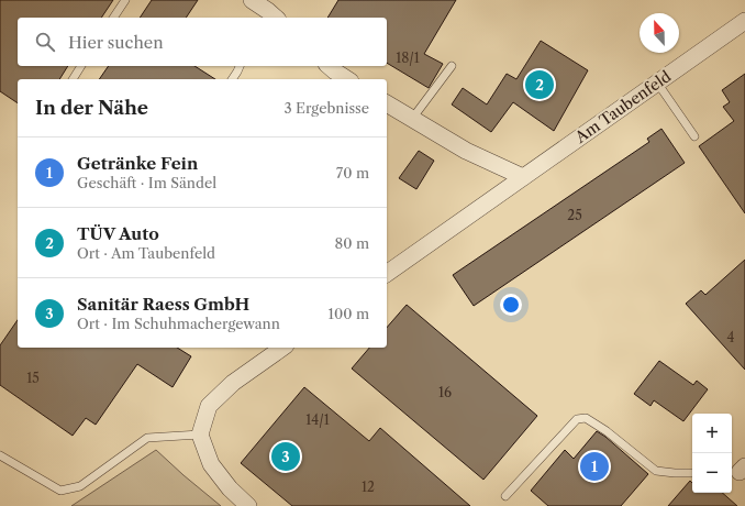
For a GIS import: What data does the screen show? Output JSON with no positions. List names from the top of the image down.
{
  "streets": {
    "street": ["Am Taubenfeld"]
  },
  "house_numbers": [
    "18/1",
    "25",
    "4",
    "15",
    "16",
    "14/1",
    "12"
  ],
  "north": "top",
  "page": {
    "search": "Hier suchen",
    "pins": ["2", "3", "1"],
    "heading": ["In der Nähe", "3 Ergebnisse"],
    "list": [
      {
        "mark": "1",
        "name": "Getränke Fein",
        "note": "Geschäft · Im Sändel",
        "value": "70 m"
      },
      {
        "mark": "2",
        "name": "TÜV Auto",
        "note": "Ort · Am Taubenfeld",
        "value": "80 m"
      },
      {
        "mark": "3",
        "name": "Sanitär Raess GmbH",
        "note": "Ort · Im Schuhmachergewann",
        "value": "100 m"
      }
    ],
    "map_buttons": ["+", "−"]
  }
}
